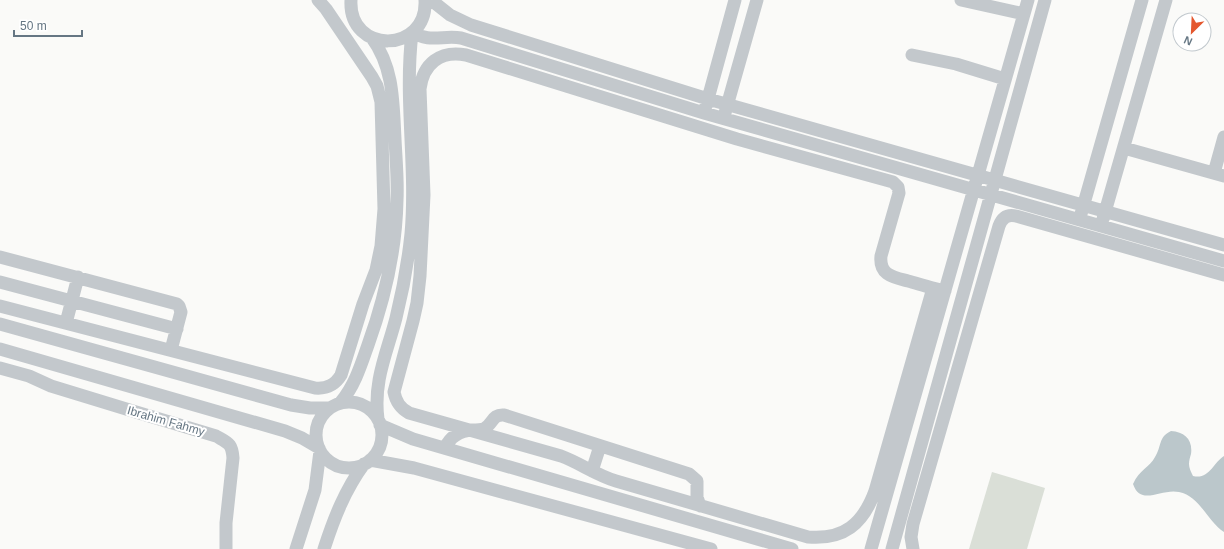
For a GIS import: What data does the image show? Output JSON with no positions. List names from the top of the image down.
{
  "streets": {
    "street": ["Ibrahim Fahmy"]
  },
  "scale_bar": "50 m",
  "north": "bottom left"
}
